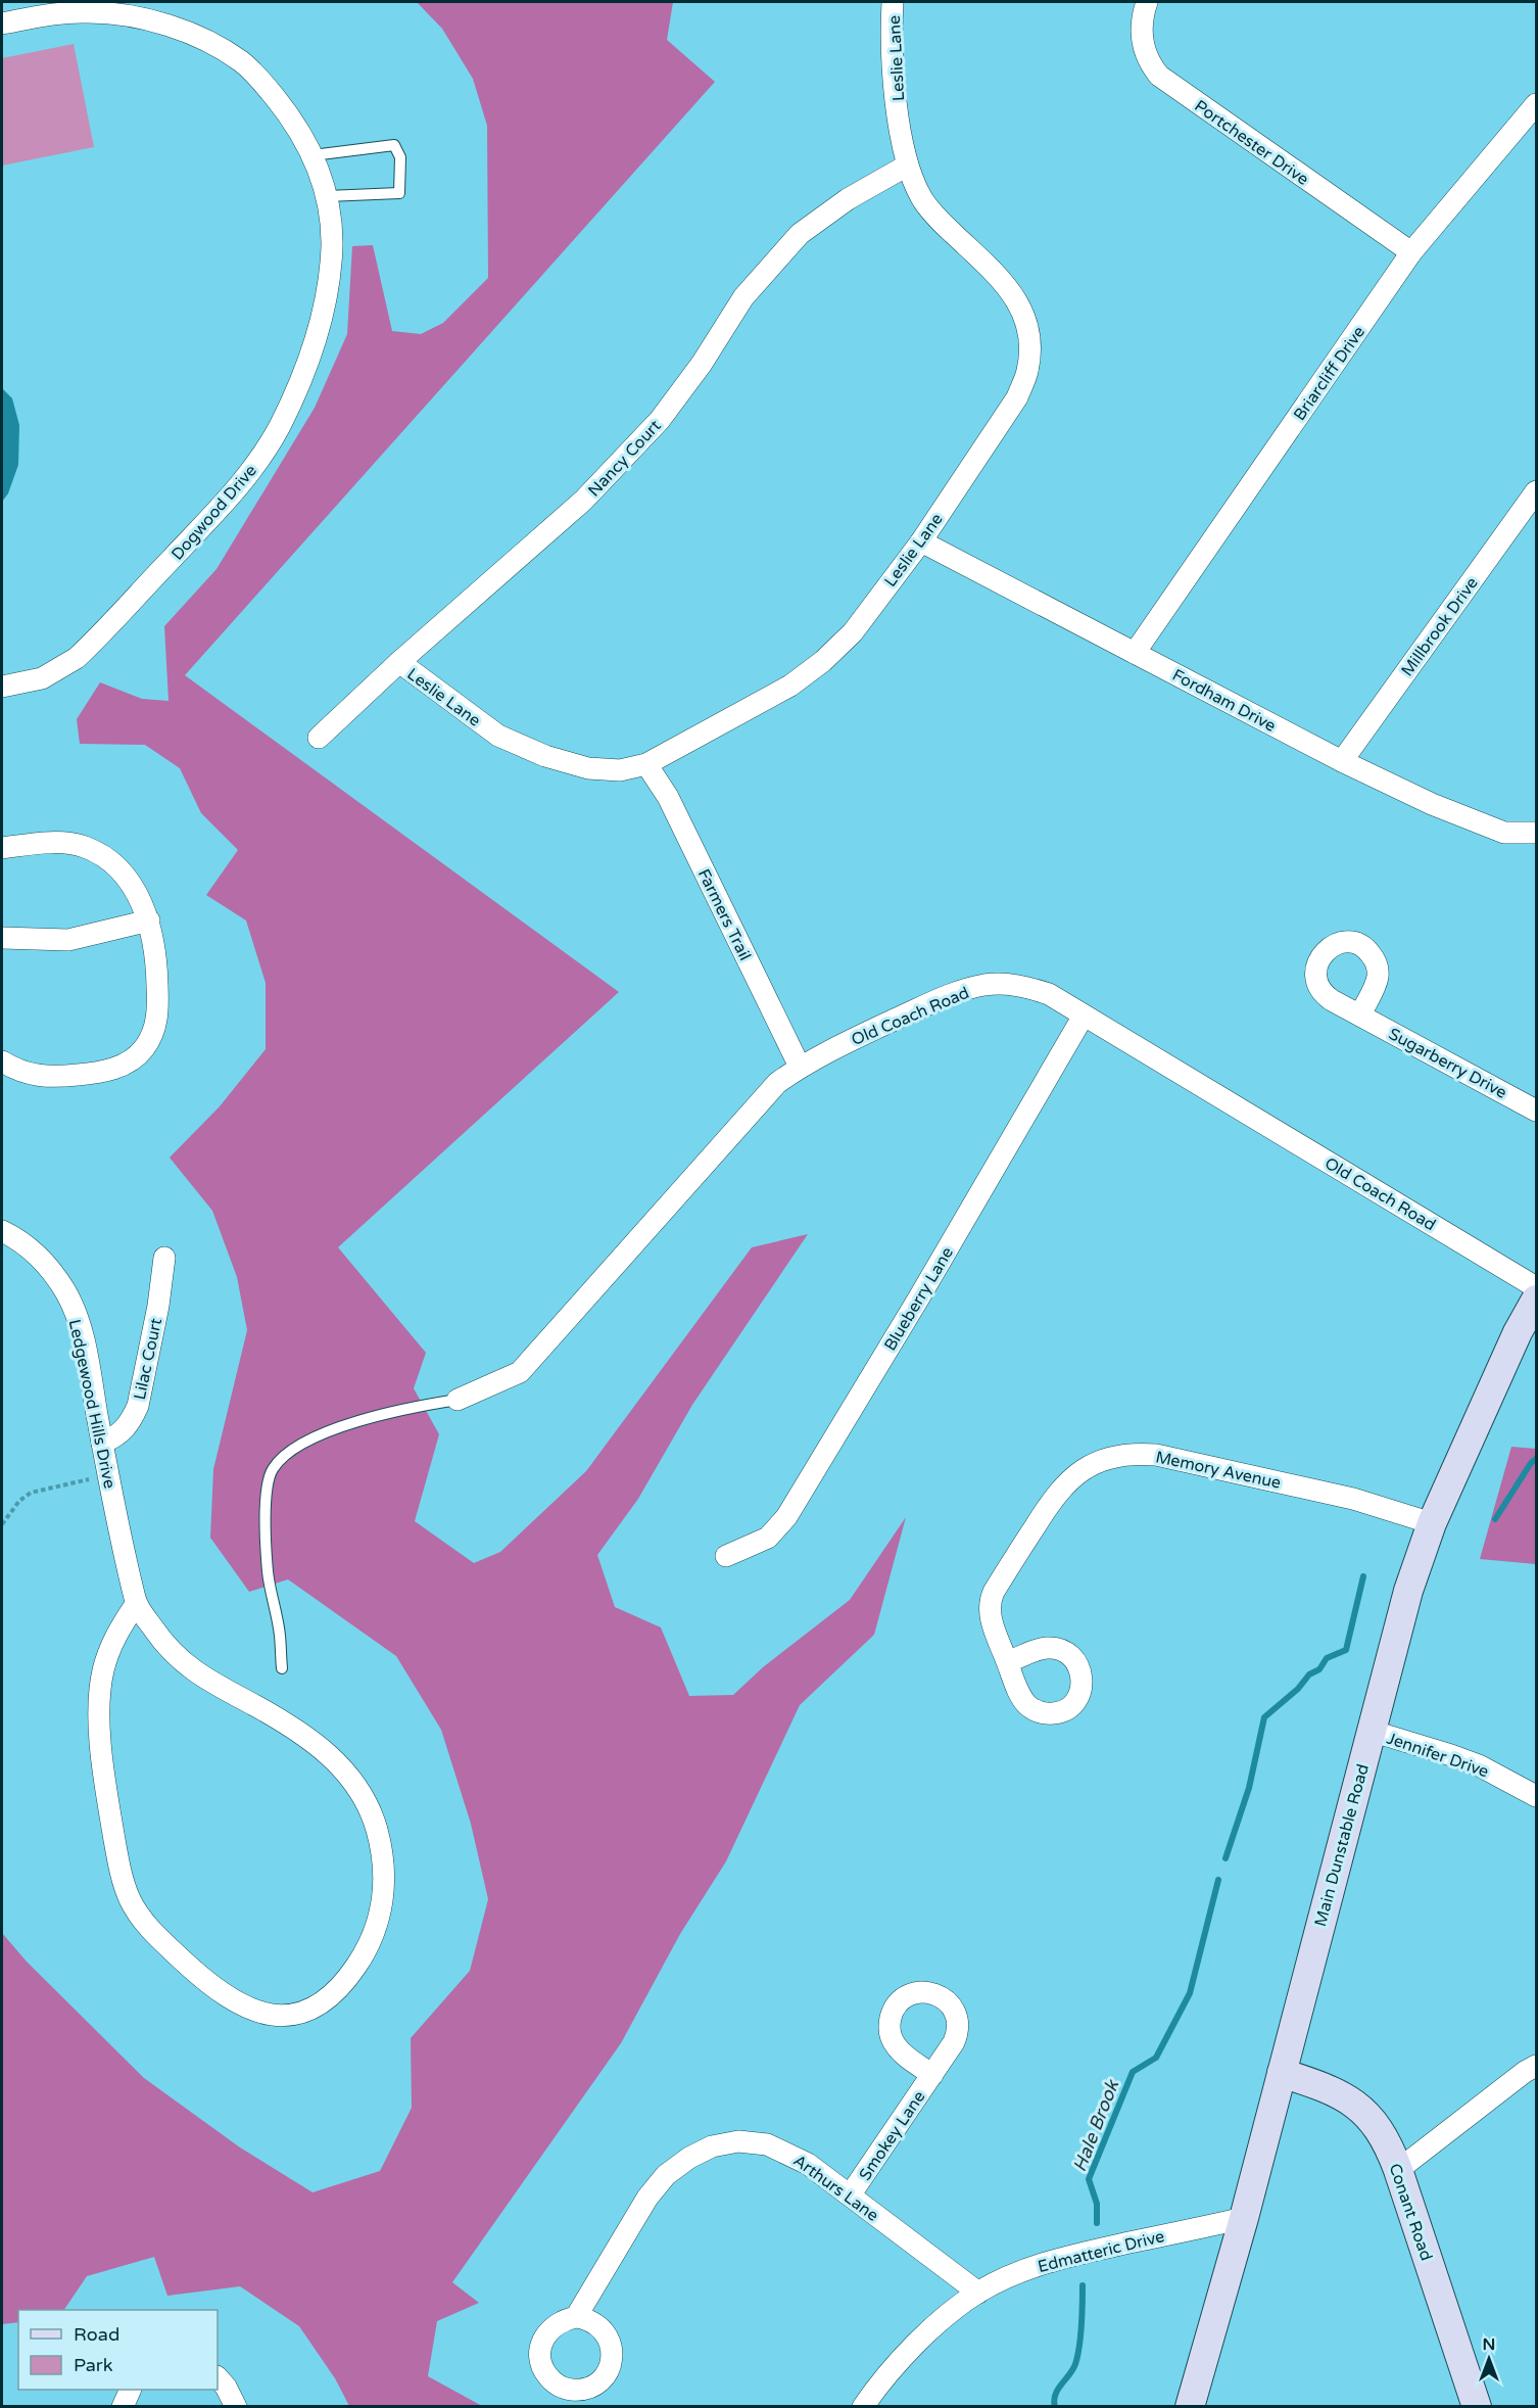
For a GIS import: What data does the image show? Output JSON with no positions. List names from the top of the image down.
{
  "streets": {
    "main road": ["Main Dunstable Road", "Conant Road"],
    "street": [
      "Leslie Lane",
      "Portchester Drive",
      "Briarcliff Drive",
      "Nancy Court",
      "Dogwood Drive",
      "Millbrook Drive",
      "Fordham Drive",
      "Farmers Trail",
      "Old Coach Road",
      "Sugarberry Drive",
      "Blueberry Lane",
      "Lilac Court",
      "Ledgewood Hills Drive",
      "Memory Avenue",
      "Jennifer Drive",
      "Smokey Lane",
      "Arthurs Lane",
      "Edmatteric Drive"
    ]
  },
  "crossings": [
    ["Leslie Lane", "Nancy Court"],
    ["Leslie Lane", "Fordham Drive"],
    ["Leslie Lane", "Farmers Trail"],
    ["Portchester Drive", "Briarcliff Drive"],
    ["Briarcliff Drive", "Fordham Drive"],
    ["Millbrook Drive", "Fordham Drive"],
    ["Farmers Trail", "Old Coach Road"],
    ["Old Coach Road", "Blueberry Lane"],
    ["Lilac Court", "Ledgewood Hills Drive"],
    ["Memory Avenue", "Main Dunstable Road"],
    ["Jennifer Drive", "Main Dunstable Road"],
    ["Main Dunstable Road", "Conant Road"],
    ["Main Dunstable Road", "Edmatteric Drive"],
    ["Smokey Lane", "Arthurs Lane"],
    ["Arthurs Lane", "Edmatteric Drive"]
  ],
  "water": ["Hale Brook"],
  "legend": ["Road", "Park"],
  "north": "top"
}
